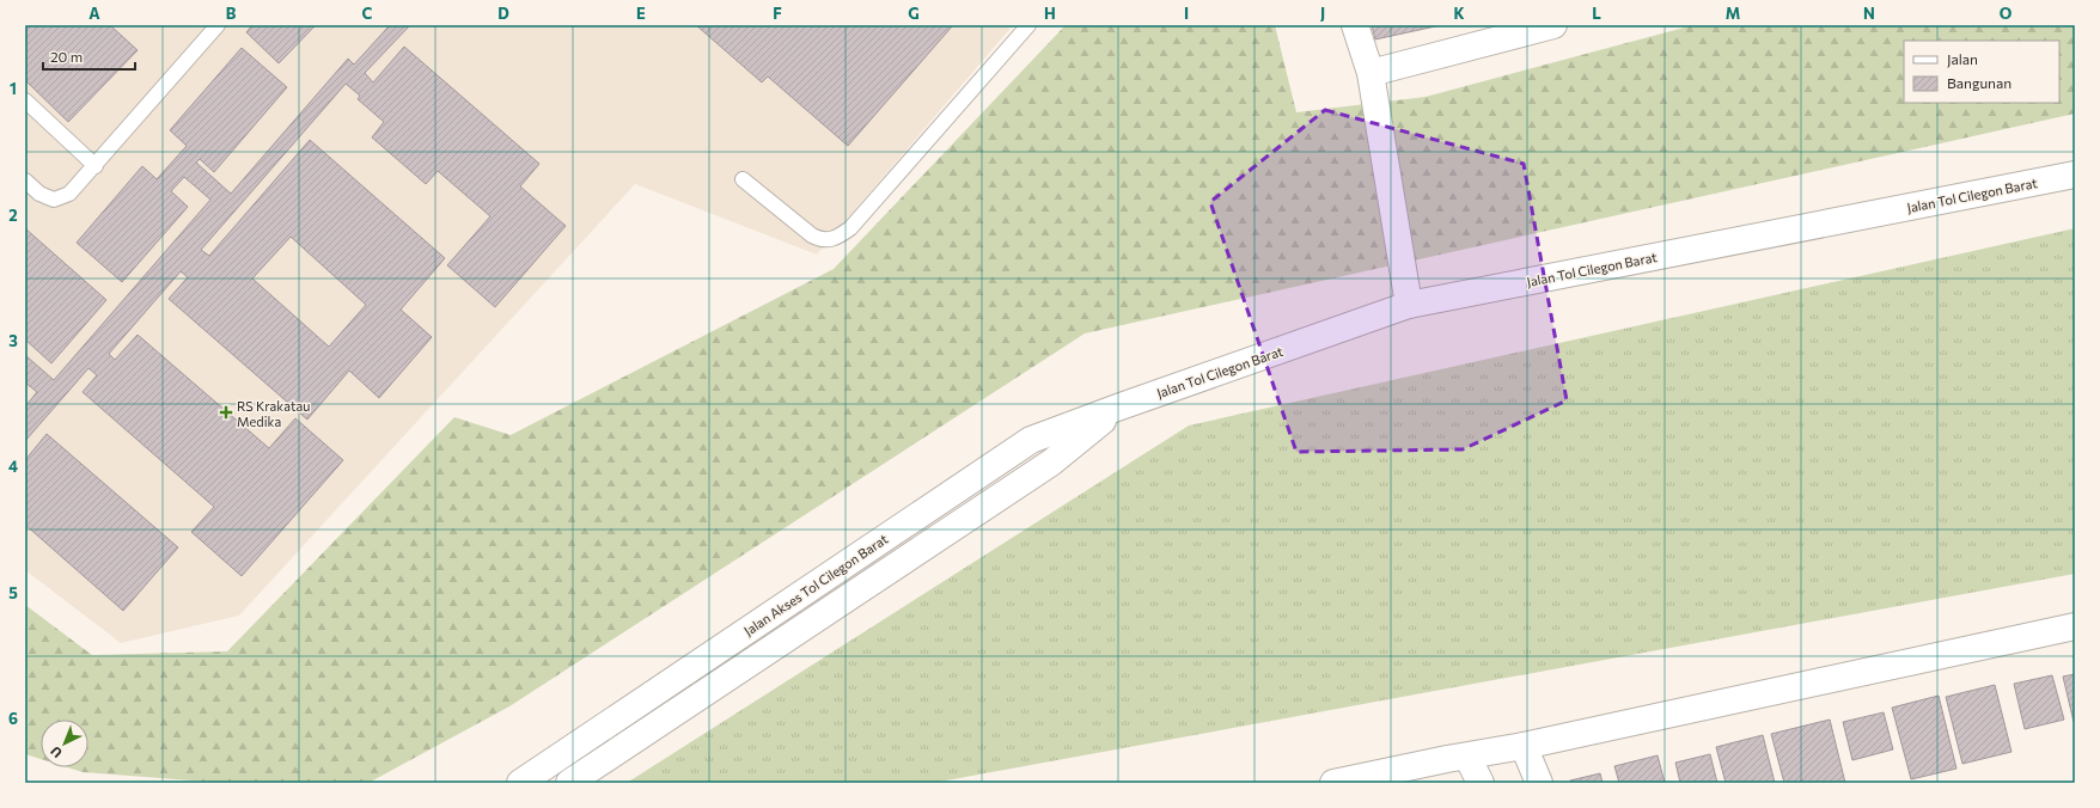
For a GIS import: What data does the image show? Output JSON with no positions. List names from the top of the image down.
{
  "streets": {
    "street": ["Jalan Tol Cilegon Barat", "Jalan Akses Tol Cilegon Barat"]
  },
  "crossings": [
    ["Jalan Tol Cilegon Barat", "Jalan Akses Tol Cilegon Barat"]
  ],
  "places": {
    "health": ["RS Krakatau Medika"]
  },
  "legend": ["Jalan", "Bangunan"],
  "scale_bar": "20 m",
  "north": "bottom left",
  "grid": {
    "columns": [
      "A",
      "B",
      "C",
      "D",
      "E",
      "F",
      "G",
      "H",
      "I",
      "J",
      "K",
      "L",
      "M",
      "N",
      "O"
    ],
    "rows": [
      "1",
      "2",
      "3",
      "4",
      "5",
      "6"
    ]
  }
}
